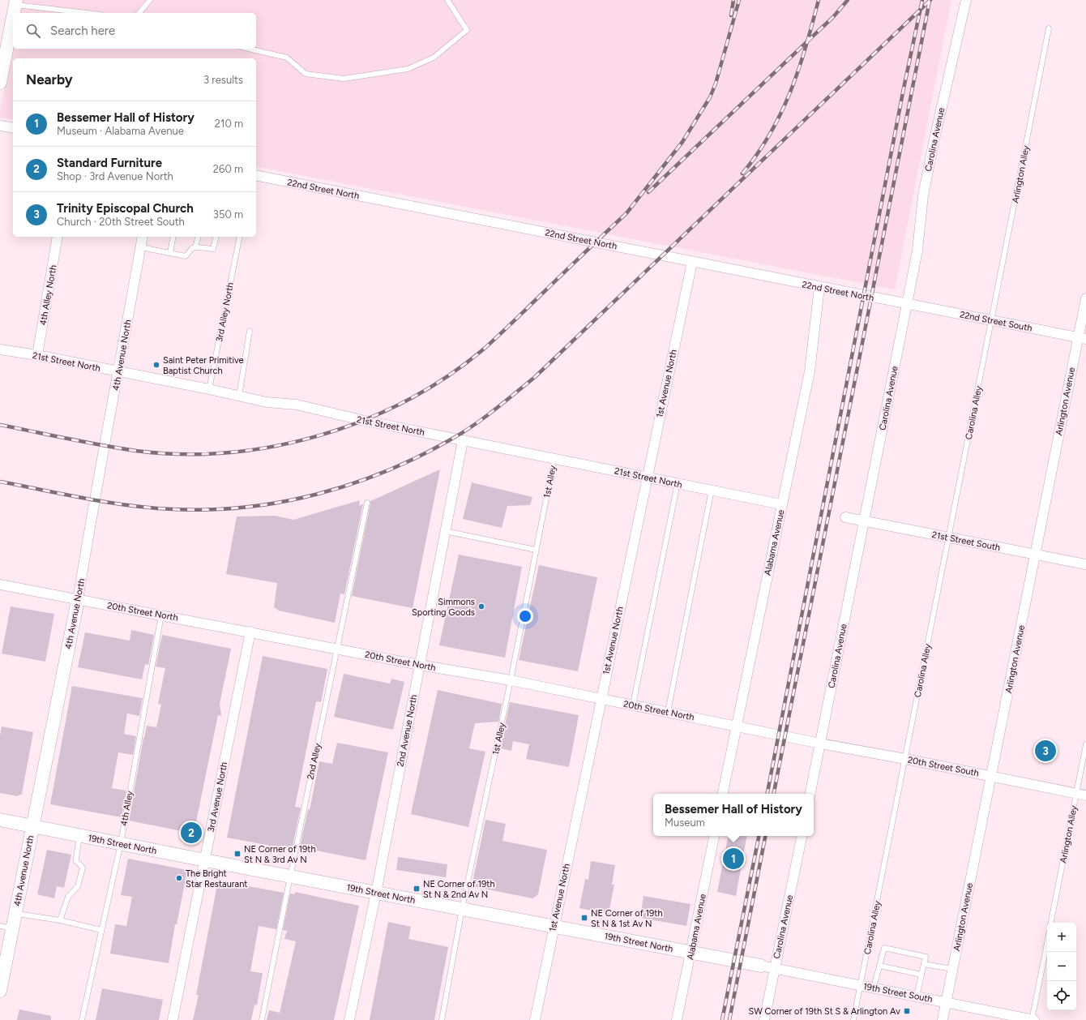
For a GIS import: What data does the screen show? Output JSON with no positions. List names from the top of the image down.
{
  "streets": {
    "street": [
      "Carolina Avenue",
      "22nd Street North",
      "4th Alley North",
      "22nd Street South",
      "4th Avenue North",
      "21st Street North",
      "1st Avenue North",
      "Arlington Avenue",
      "21st Street South",
      "Alabama Avenue",
      "20th Street North",
      "2nd Avenue North",
      "20th Street South",
      "3rd Avenue North",
      "19th Street North",
      "19th Street South"
    ],
    "lane": [
      "Arlington Alley",
      "3rd Alley North",
      "Carolina Alley",
      "1st Alley",
      "2nd Alley",
      "4th Alley"
    ]
  },
  "crossings": [
    ["Carolina Avenue", "22nd Street North"],
    ["Carolina Avenue", "22nd Street South"],
    ["Carolina Avenue", "21st Street South"],
    ["Carolina Avenue", "20th Street South"],
    ["Carolina Avenue", "19th Street South"],
    ["Arlington Alley", "22nd Street South"],
    ["Arlington Alley", "Carolina Alley"],
    ["Arlington Alley", "20th Street South"],
    ["22nd Street North", "22nd Street South"],
    ["22nd Street North", "1st Avenue North"],
    ["22nd Street North", "Alabama Avenue"],
    ["4th Alley North", "21st Street North"],
    ["3rd Alley North", "21st Street North"],
    ["22nd Street South", "Arlington Avenue"],
    ["22nd Street South", "Carolina Alley"],
    ["4th Avenue North", "21st Street North"],
    ["4th Avenue North", "20th Street North"],
    ["4th Avenue North", "19th Street North"],
    ["21st Street North", "1st Avenue North"],
    ["21st Street North", "1st Alley"],
    ["21st Street North", "Alabama Avenue"],
    ["21st Street North", "2nd Avenue North"],
    ["1st Avenue North", "20th Street North"],
    ["1st Avenue North", "19th Street North"],
    ["Arlington Avenue", "21st Street South"],
    ["Arlington Avenue", "20th Street South"],
    ["Arlington Avenue", "19th Street South"],
    ["Carolina Alley", "21st Street South"],
    ["Carolina Alley", "20th Street South"],
    ["Carolina Alley", "19th Street South"],
    ["1st Alley", "20th Street North"],
    ["1st Alley", "19th Street North"],
    ["Alabama Avenue", "20th Street North"],
    ["Alabama Avenue", "19th Street North"],
    ["20th Street North", "2nd Avenue North"],
    ["20th Street North", "2nd Alley"],
    ["20th Street North", "20th Street South"],
    ["20th Street North", "3rd Avenue North"],
    ["20th Street North", "4th Alley"],
    ["2nd Avenue North", "19th Street North"],
    ["2nd Alley", "19th Street North"],
    ["3rd Avenue North", "19th Street North"],
    ["4th Alley", "19th Street North"],
    ["19th Street North", "19th Street South"]
  ],
  "places": {
    "other": ["Saint Peter Primitive Baptist Church", "Simmons Sporting Goods", "The Bright Star Restaurant"],
    "transit": [
      "NE Corner of 19th St N & 3rd Av N",
      "NE Corner of 19th St N & 2nd Av N",
      "NE Corner of 19th St N & 1st Av N",
      "SW Corner of 19th St S & Arlington Av"
    ]
  },
  "page": {
    "search": "Search here",
    "heading": ["Nearby", "3 results"],
    "list": [
      {
        "mark": "1",
        "name": "Bessemer Hall of History",
        "note": "Museum · Alabama Avenue",
        "value": "210 m"
      },
      {
        "mark": "2",
        "name": "Standard Furniture",
        "note": "Shop · 3rd Avenue North",
        "value": "260 m"
      },
      {
        "mark": "3",
        "name": "Trinity Episcopal Church",
        "note": "Church · 20th Street South",
        "value": "350 m"
      }
    ],
    "pins": ["3", "2", "1"],
    "popup": ["Bessemer Hall of History", "Museum"],
    "map_buttons": ["+", "−"]
  }
}
